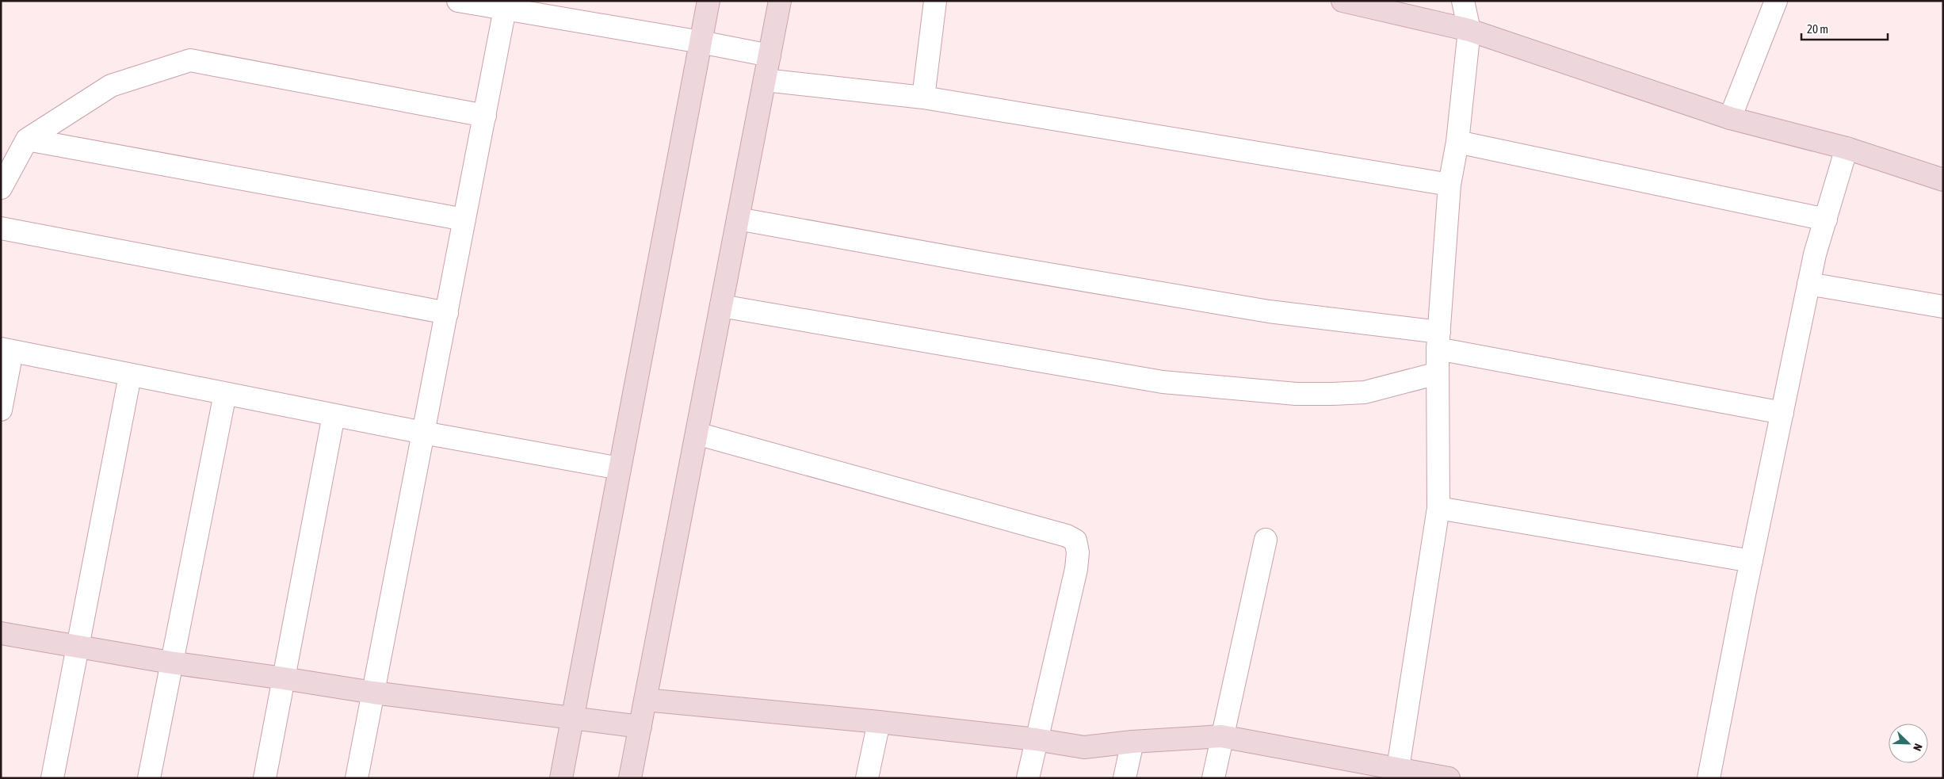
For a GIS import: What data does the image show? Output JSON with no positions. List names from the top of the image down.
{
  "scale_bar": "20 m",
  "north": "bottom right"
}
